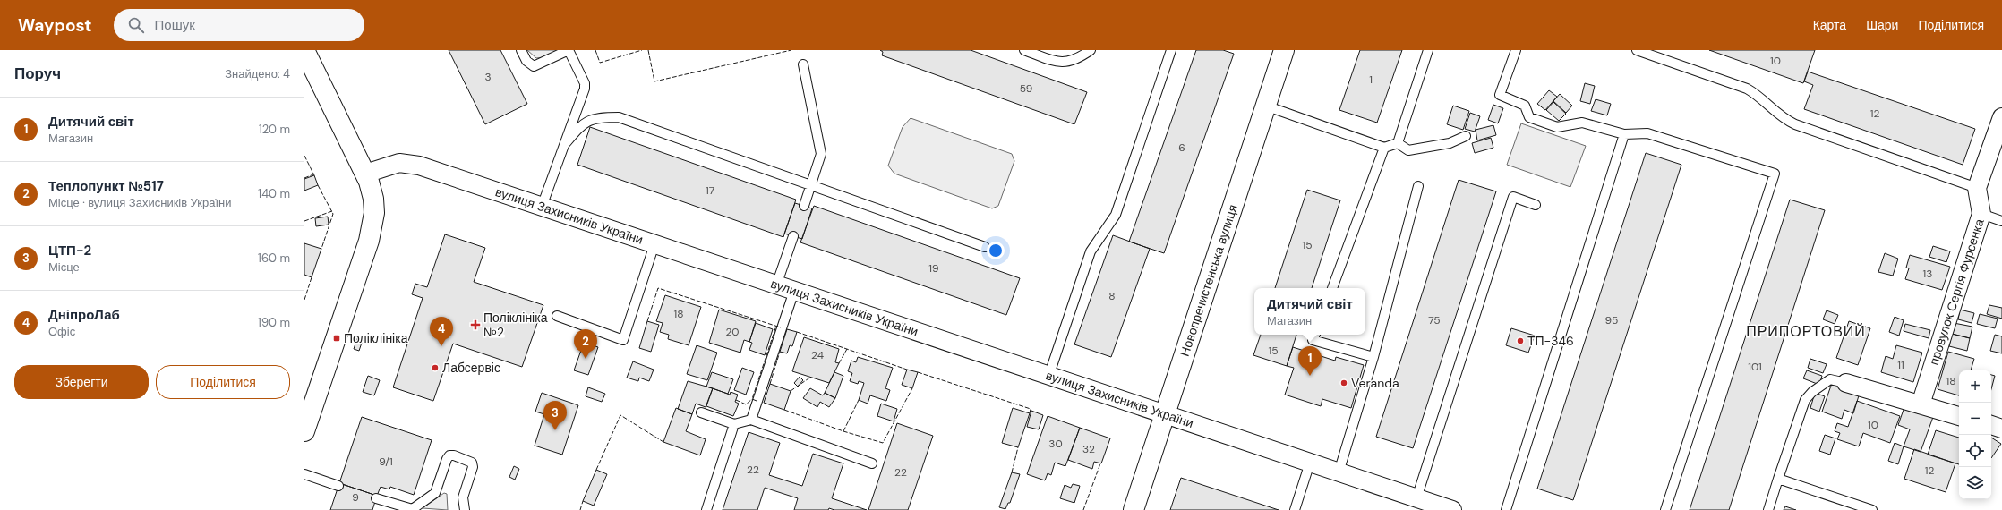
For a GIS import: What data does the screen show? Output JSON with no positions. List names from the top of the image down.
{
  "streets": {
    "street": ["вулиця Захисників України", "Новопречистенська вулиця", "провулок Сергія Фурсенка"]
  },
  "crossings": [
    ["вулиця Захисників України", "Новопречистенська вулиця"]
  ],
  "districts": ["ПРИПОРТОВИЙ"],
  "places": {
    "health": ["Поліклініка №2"],
    "transit": ["Поліклініка"],
    "other": ["ТП-346", "Лабсервіс", "Veranda"]
  },
  "house_numbers": [
    "10",
    "3",
    "1",
    "59",
    "12",
    "6",
    "17",
    "15",
    "19",
    "13",
    "8",
    "18",
    "75",
    "95",
    "20",
    "15",
    "24",
    "11",
    "101",
    "18",
    "10",
    "30",
    "32",
    "9/1",
    "22",
    "12",
    "22",
    "9"
  ],
  "page": {
    "header": "Waypost",
    "search": "Пошук",
    "nav": ["Карта", "Шари", "Поділитися"],
    "heading": ["Поруч", "Знайдено: 4"],
    "list": [
      {
        "mark": "1",
        "name": "Дитячий світ",
        "note": "Магазин",
        "value": "120 m"
      },
      {
        "mark": "2",
        "name": "Теплопункт №517",
        "note": "Місце · вулиця Захисників України",
        "value": "140 m"
      },
      {
        "mark": "3",
        "name": "ЦТП-2",
        "note": "Місце",
        "value": "160 m"
      },
      {
        "mark": "4",
        "name": "ДніпроЛаб",
        "note": "Офіс",
        "value": "190 m"
      }
    ],
    "popup": ["Дитячий світ", "Магазин"],
    "pins": [
      "4",
      "2",
      "1",
      "3"
    ],
    "buttons": ["Зберегти", "Поділитися"],
    "map_buttons": ["+", "−"]
  }
}
